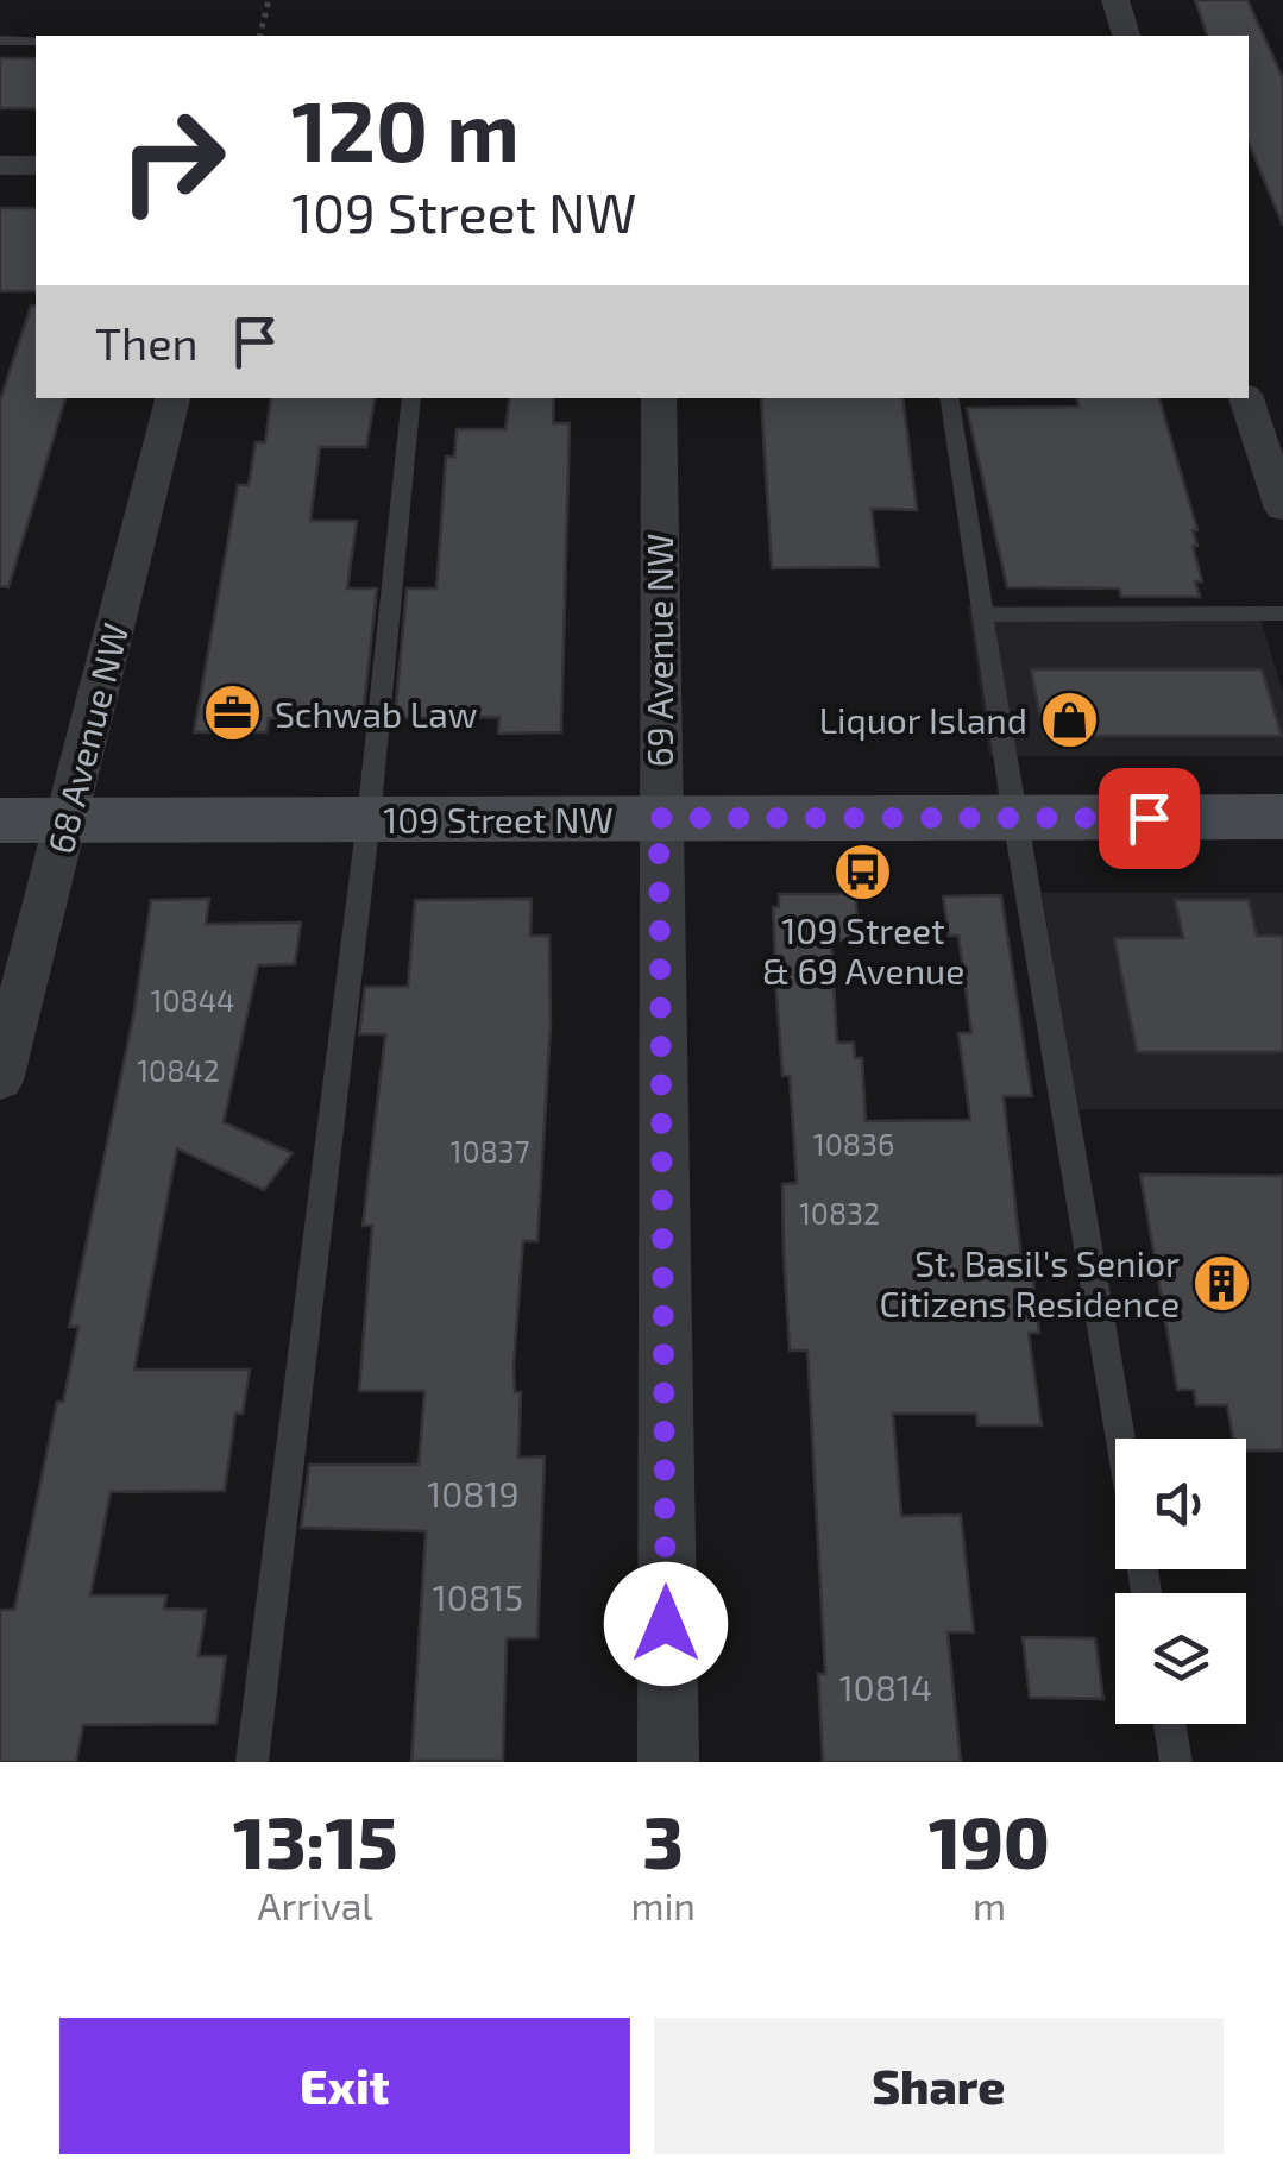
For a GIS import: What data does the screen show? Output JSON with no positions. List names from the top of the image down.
{
  "streets": {
    "main road": ["109 Street NW"],
    "street": ["69 Avenue NW", "68 Avenue NW"]
  },
  "crossings": [
    ["69 Avenue NW", "109 Street NW"],
    ["68 Avenue NW", "109 Street NW"]
  ],
  "places": {
    "office": ["Schwab Law"],
    "shop": ["Liquor Island"],
    "bus stop": ["109 Street & 69 Avenue"],
    "building": ["St. Basil's Senior Citizens Residence"]
  },
  "house_numbers": [
    "10844",
    "10842",
    "10836",
    "10837",
    "10832",
    "10819",
    "10815",
    "10814"
  ],
  "page": {
    "turn": ["120 m", "109 Street NW"],
    "then": "Then",
    "eta": [
      "13:15",
      "Arrival",
      "3",
      "min",
      "190",
      "m"
    ],
    "buttons": ["Exit", "Share"]
  }
}
